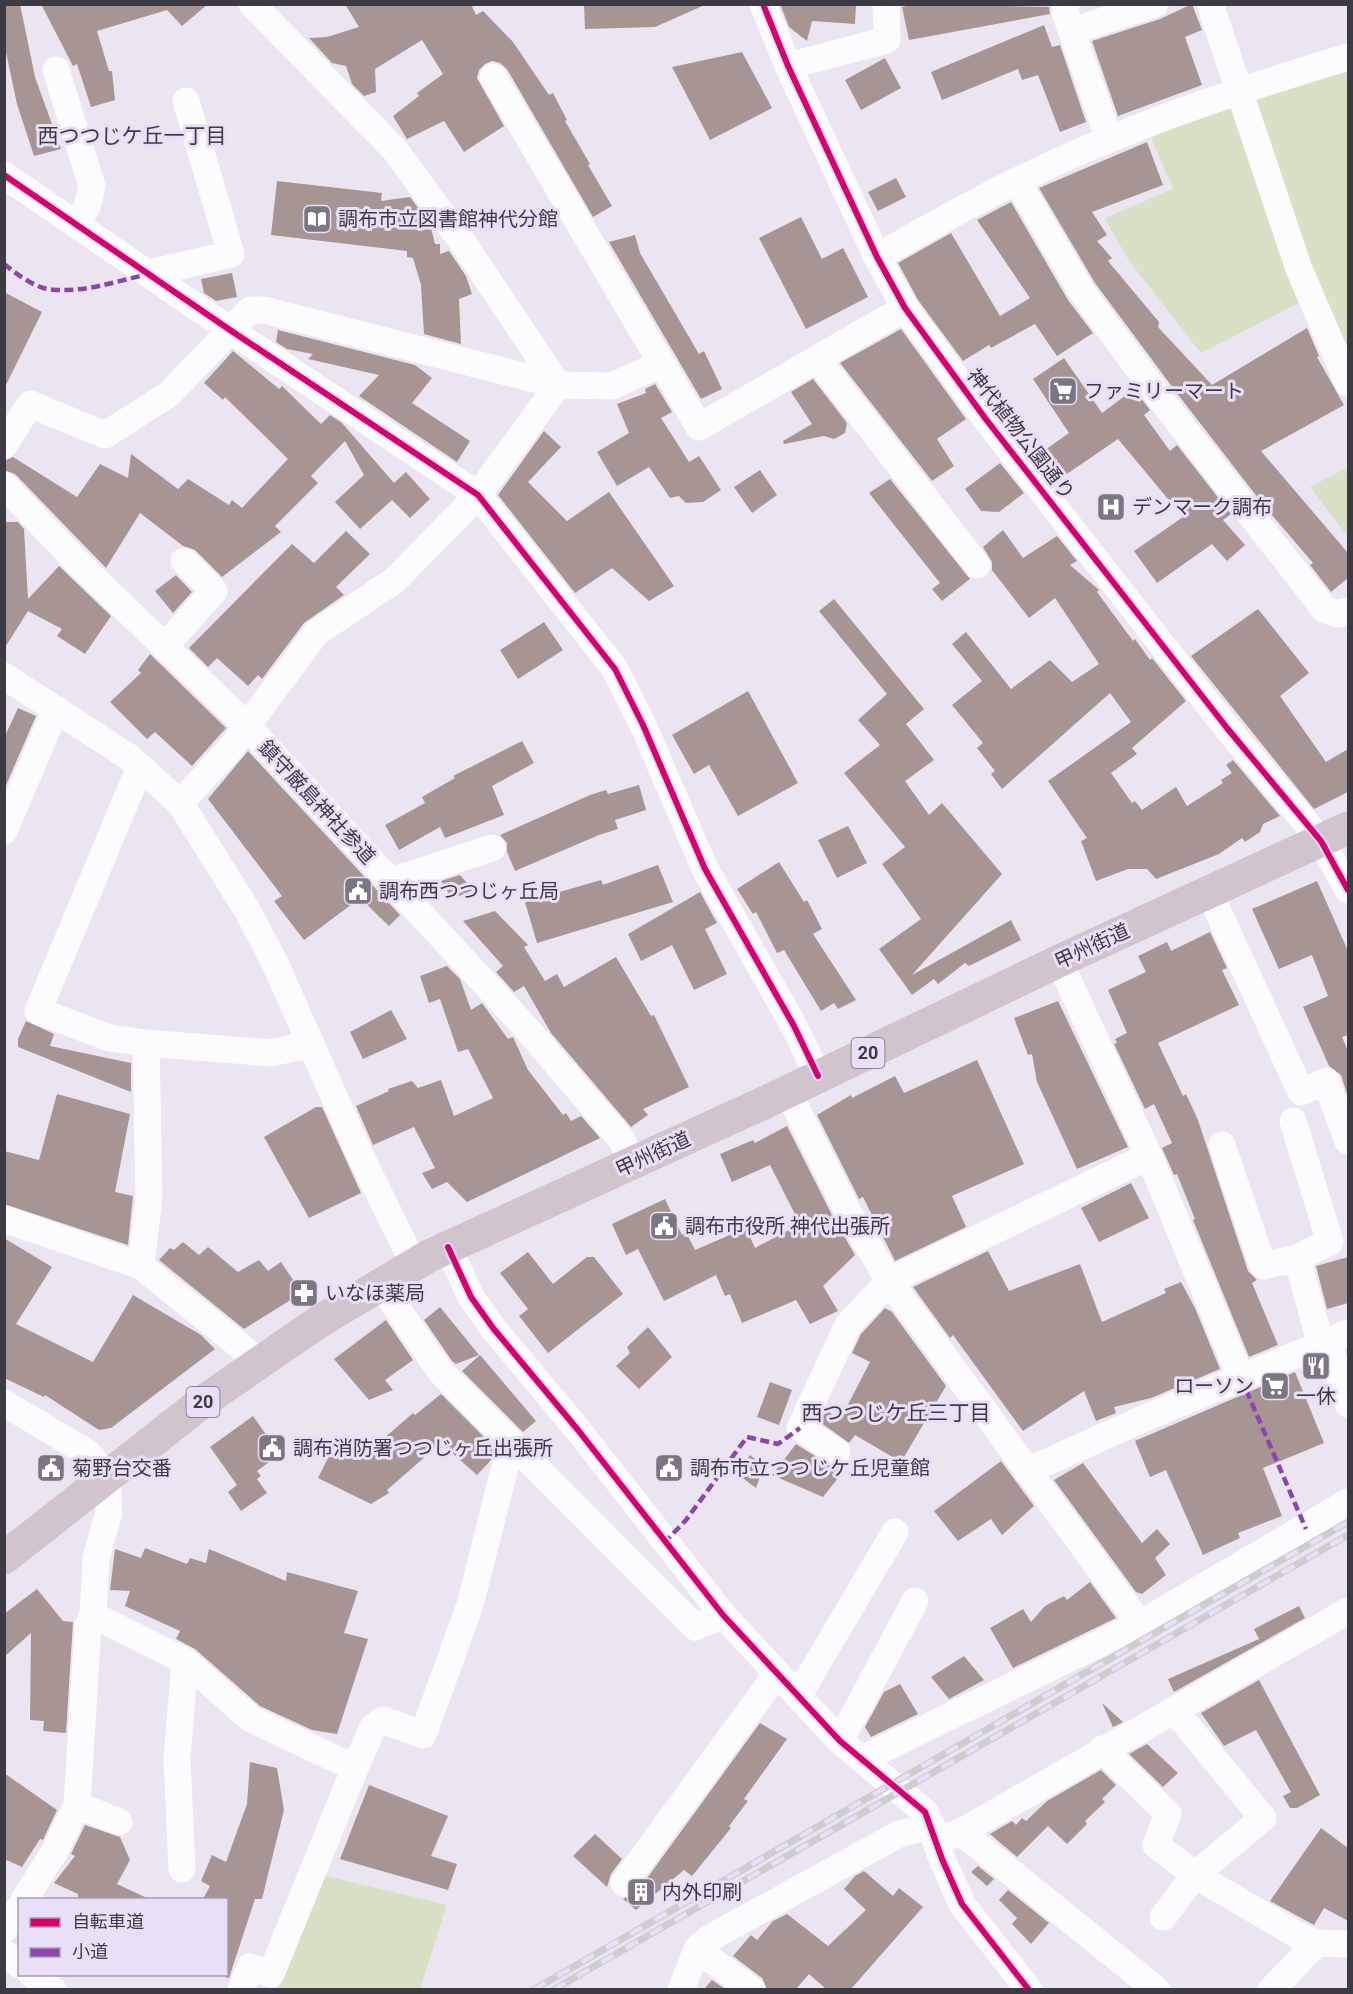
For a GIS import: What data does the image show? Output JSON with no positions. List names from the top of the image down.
{
  "streets": {
    "highway": ["甲州街道", "20"],
    "street": ["神代植物公園通り", "鎮守厳島神社参道"]
  },
  "crossings": [
    ["神代植物公園通り", "甲州街道"],
    ["鎮守厳島神社参道", "甲州街道"]
  ],
  "districts": ["西つつじケ丘一丁目", "西つつじケ丘三丁目"],
  "places": {
    "library": ["調布市立図書館神代分館"],
    "supermarket": ["ファミリーマート", "ローソン"],
    "hospital": ["デンマーク調布"],
    "public building": [
      "調布西つつじヶ丘局",
      "調布市役所 神代出張所",
      "調布消防署つつじヶ丘出張所",
      "菊野台交番",
      "調布市立つつじケ丘児童館"
    ],
    "pharmacy": ["いなほ薬局"],
    "restaurant": ["一休"],
    "building": ["内外印刷"]
  },
  "legend": ["自転車道", "小道"]
}
